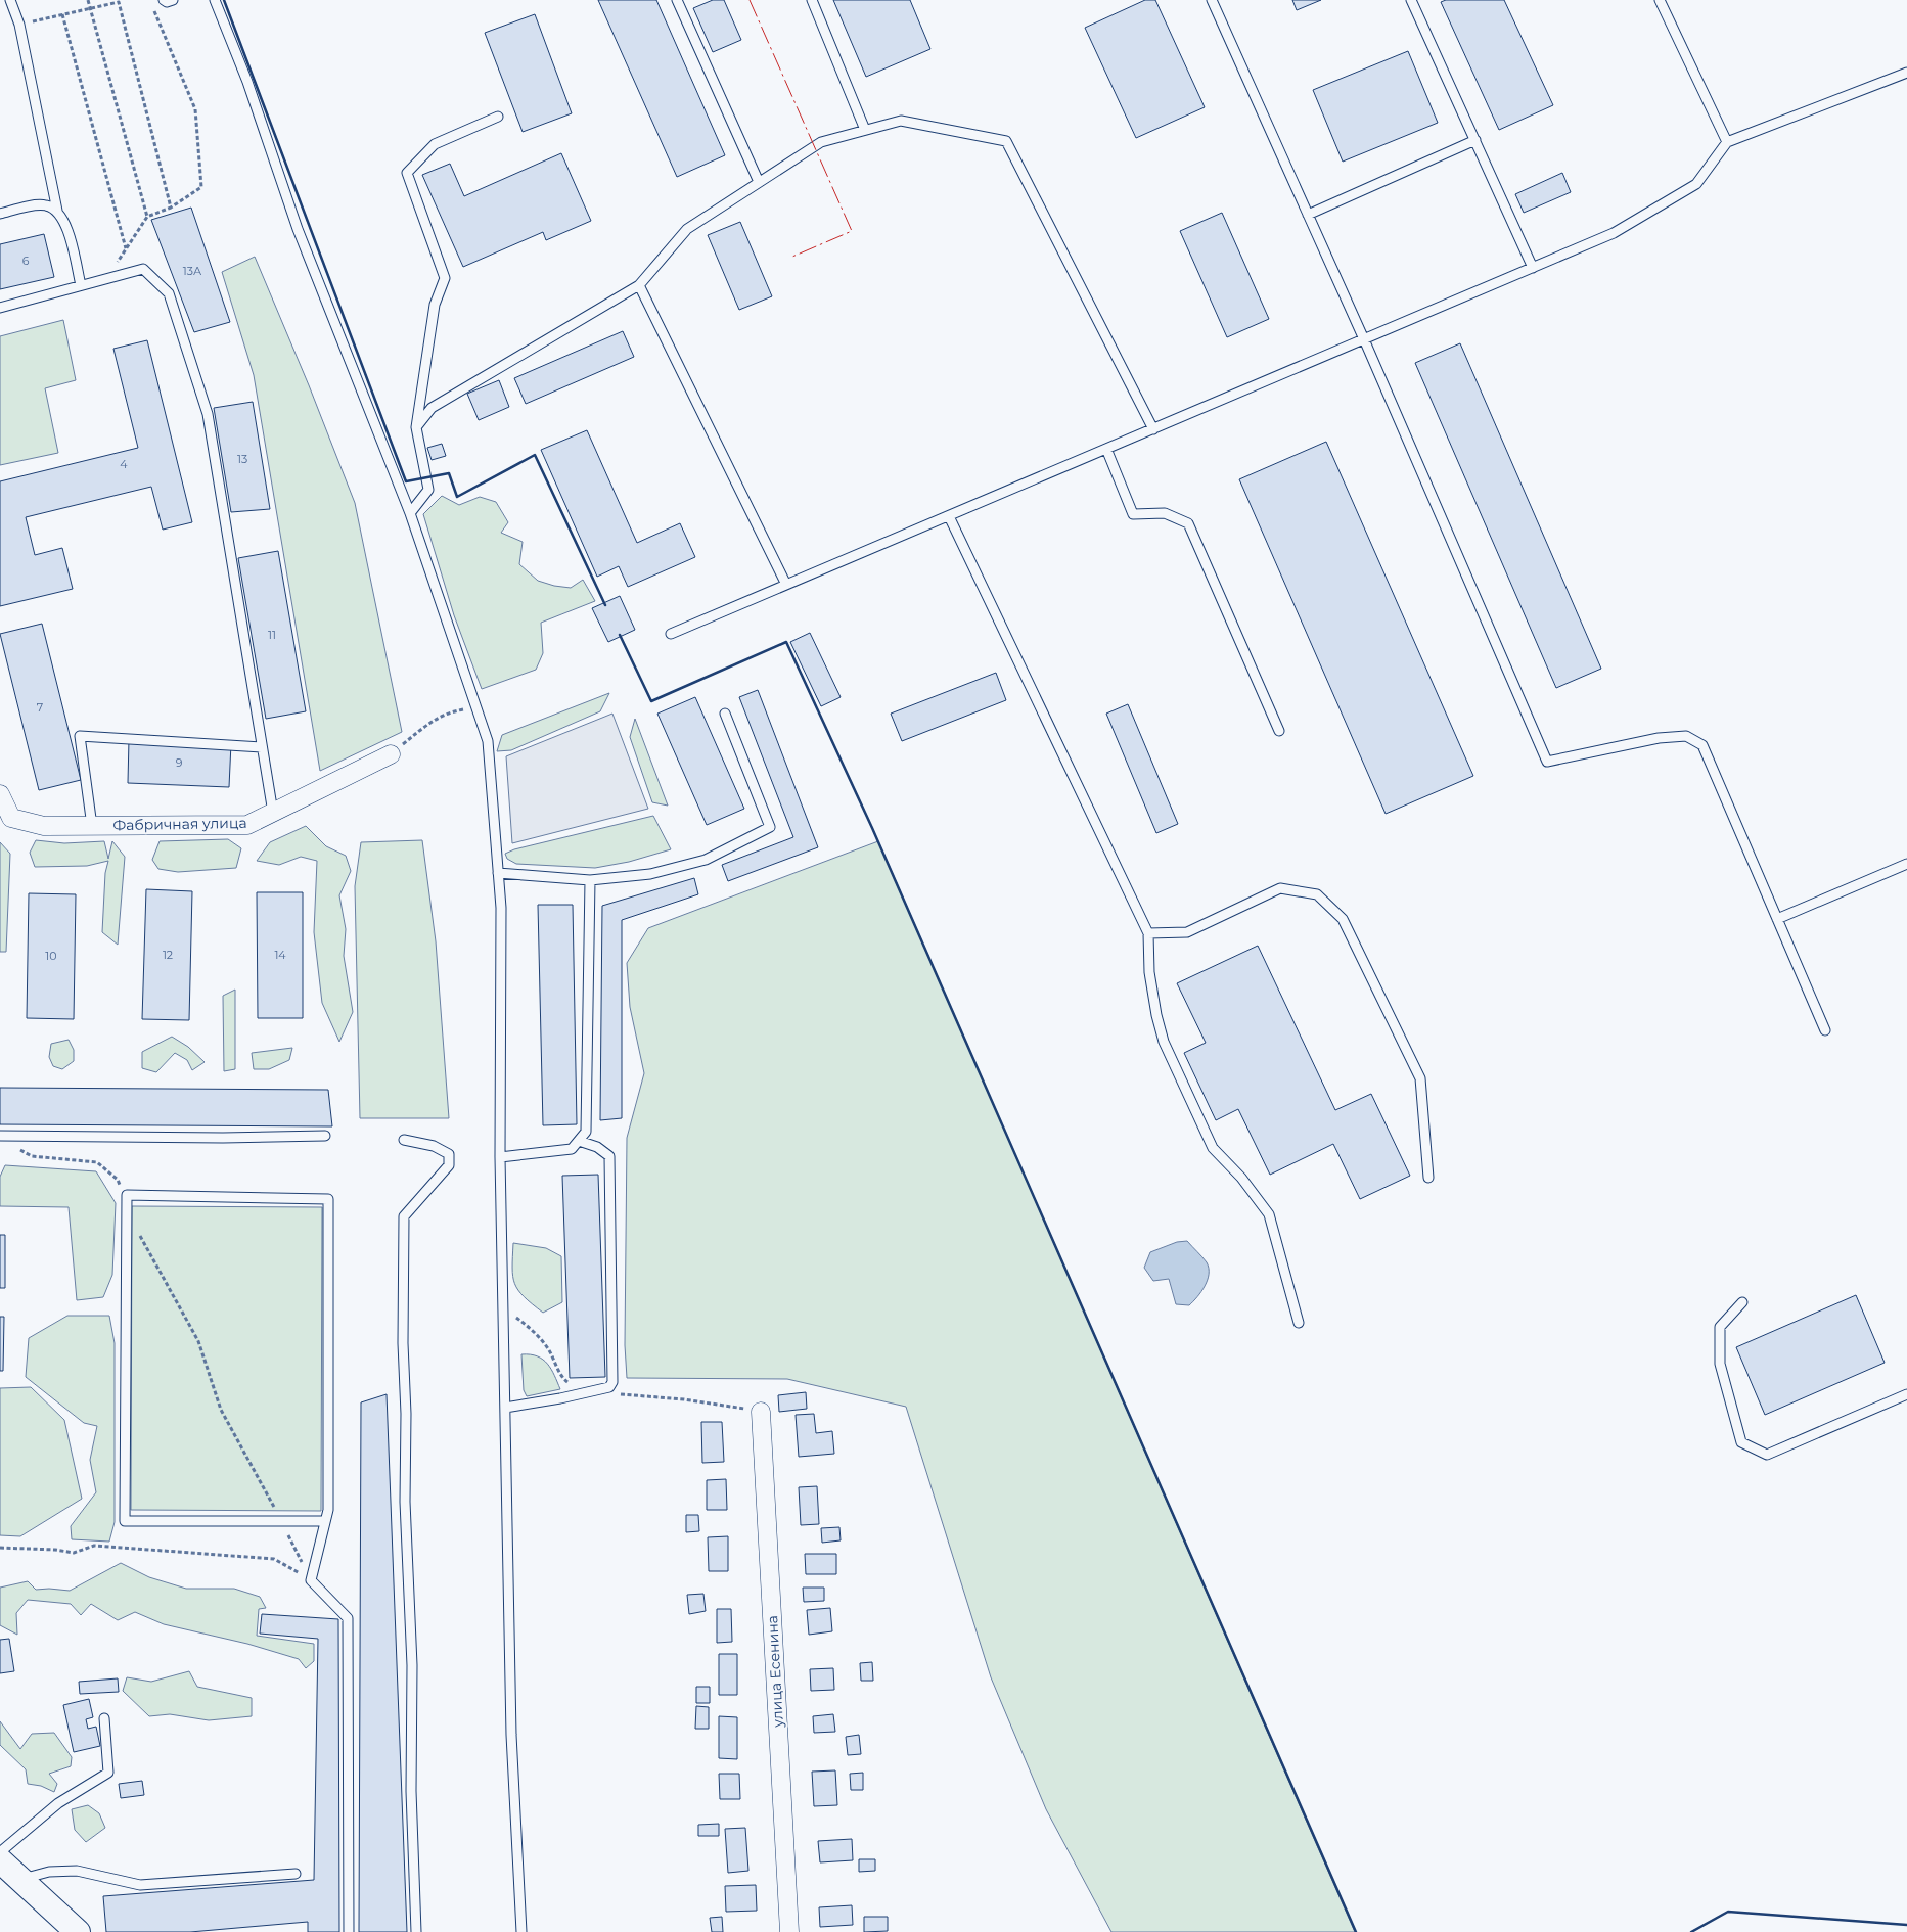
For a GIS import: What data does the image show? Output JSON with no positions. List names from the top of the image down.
{
  "streets": {
    "street": ["Фабричная улица", "улица Есенина"]
  },
  "house_numbers": [
    "6",
    "13А",
    "13",
    "4",
    "11",
    "7",
    "9",
    "12",
    "14",
    "10"
  ]
}
